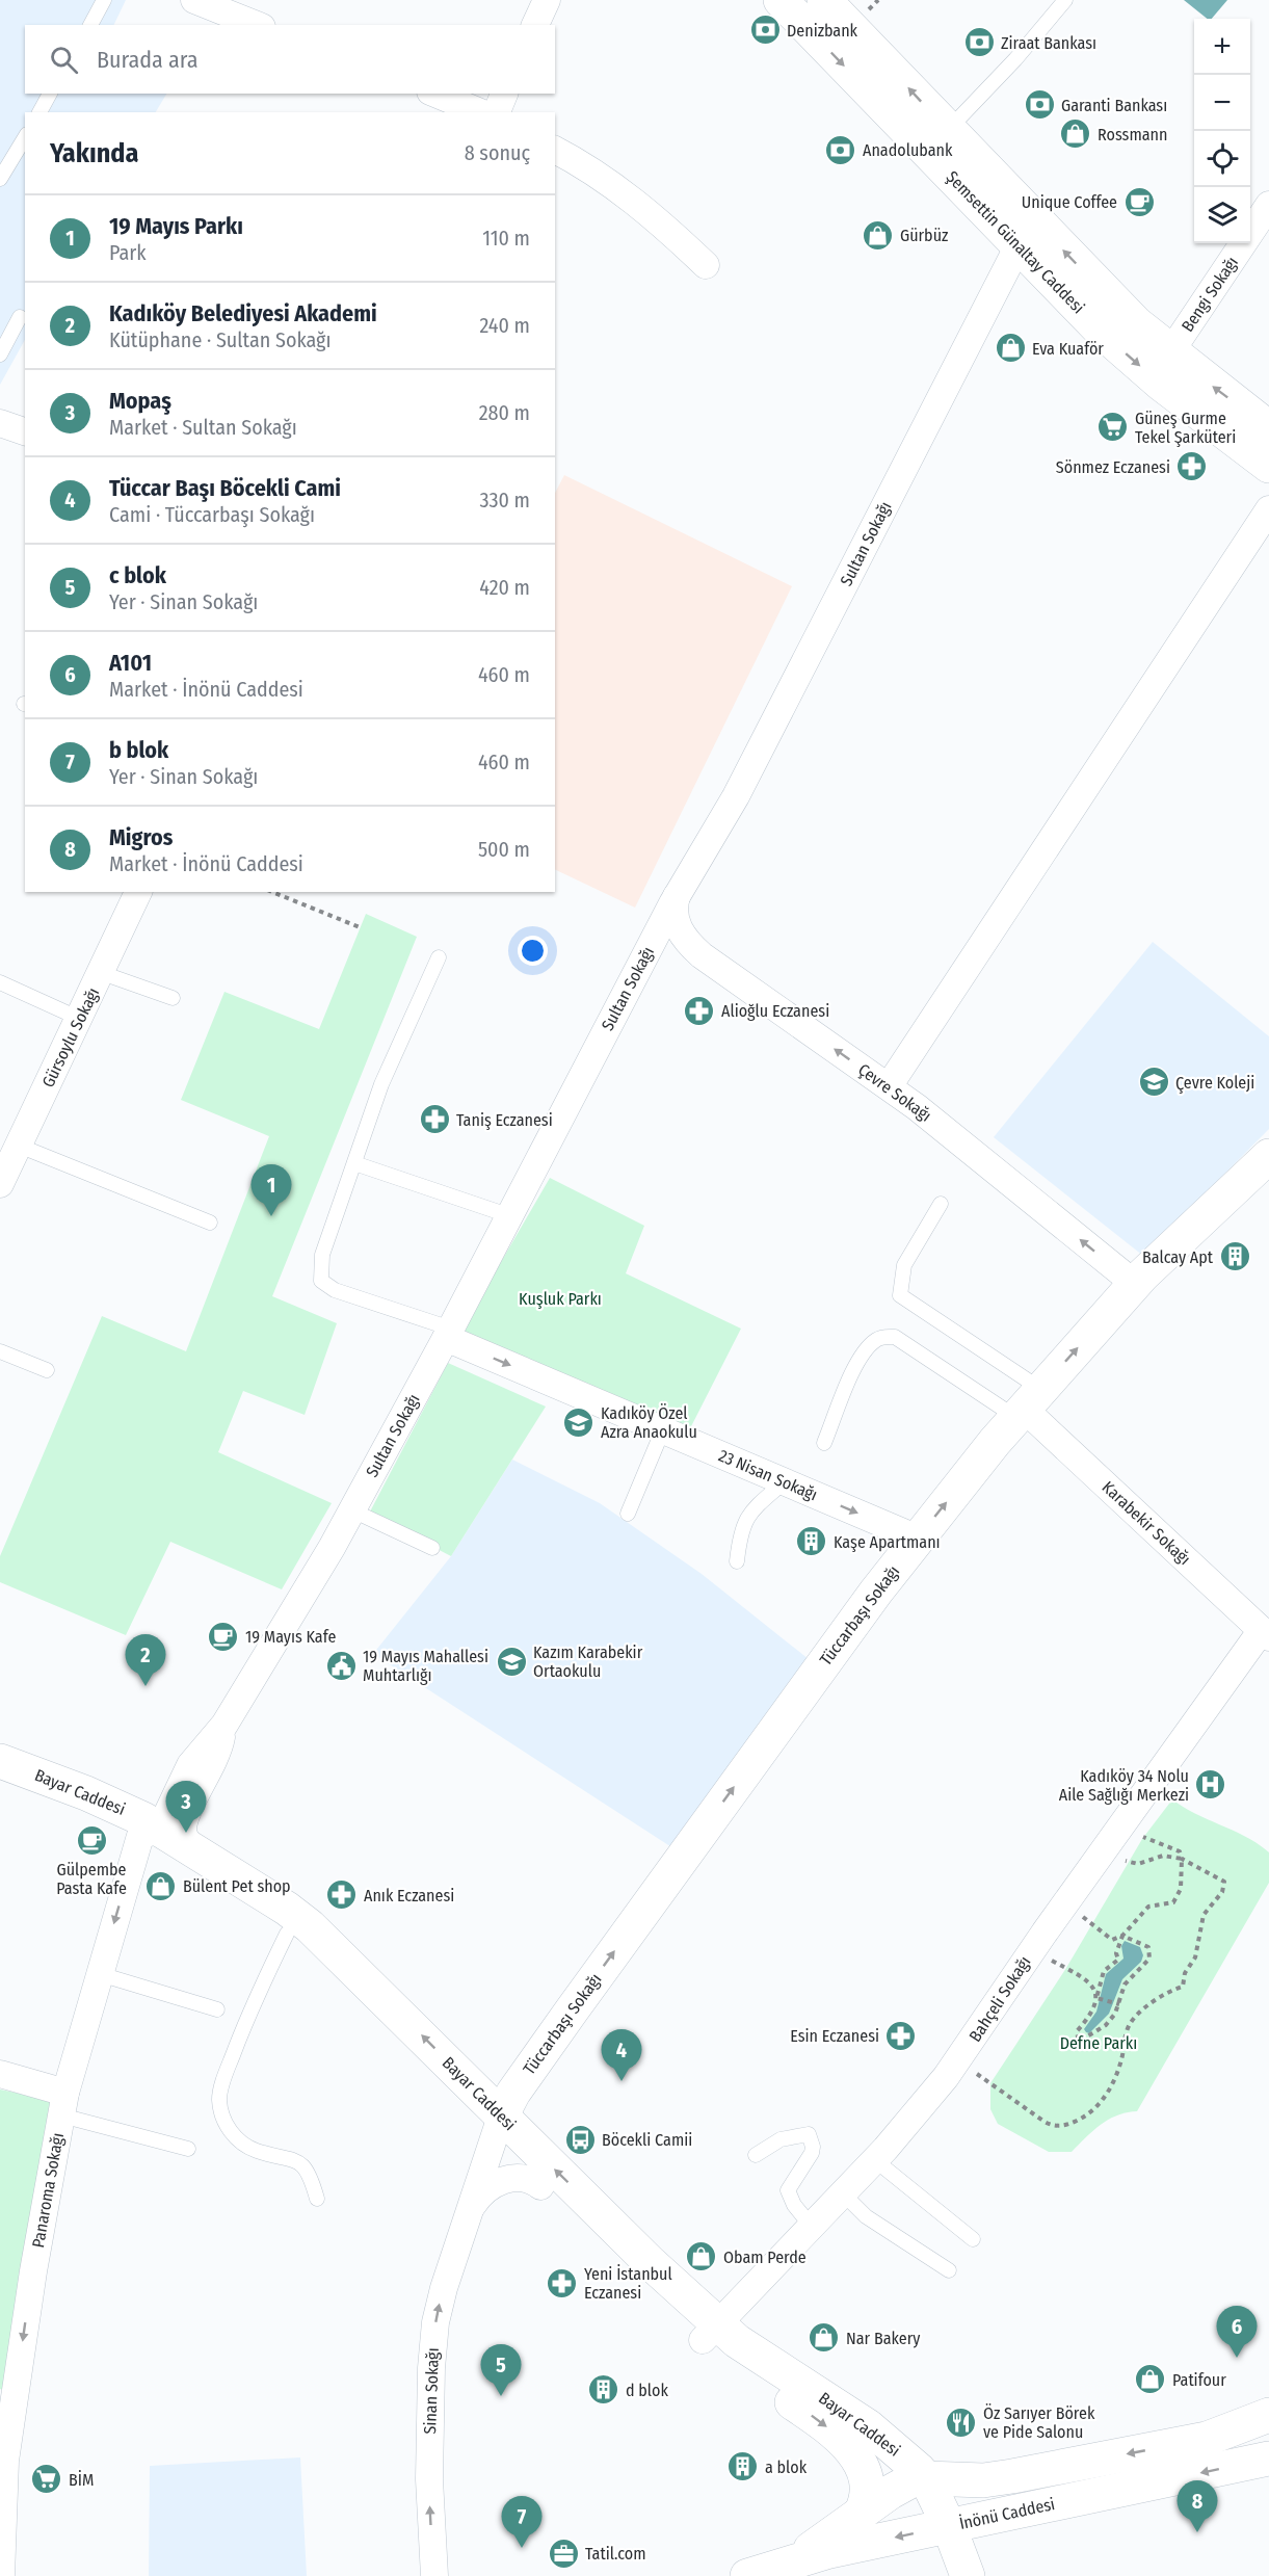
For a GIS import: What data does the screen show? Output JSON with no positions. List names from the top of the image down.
{
  "streets": {
    "main road": [
      "Şemsettin Günaltay Caddesi",
      "Tüccarbaşı Sokağı",
      "Bayar Caddesi",
      "İnönü Caddesi"
    ],
    "street": [
      "Bengi Sokağı",
      "Sultan Sokağı",
      "Gürsoylu Sokağı",
      "Çevre Sokağı",
      "23 Nisan Sokağı",
      "Karabekir Sokağı",
      "Bahçeli Sokağı",
      "Panaroma Sokağı",
      "Sinan Sokağı"
    ]
  },
  "crossings": [
    ["Şemsettin Günaltay Caddesi", "Bengi Sokağı"],
    ["Şemsettin Günaltay Caddesi", "Sultan Sokağı"],
    ["Sultan Sokağı", "Çevre Sokağı"],
    ["Sultan Sokağı", "23 Nisan Sokağı"],
    ["Sultan Sokağı", "Bayar Caddesi"],
    ["Sultan Sokağı", "Panaroma Sokağı"],
    ["Çevre Sokağı", "Tüccarbaşı Sokağı"],
    ["23 Nisan Sokağı", "Tüccarbaşı Sokağı"],
    ["Karabekir Sokağı", "Tüccarbaşı Sokağı"],
    ["Karabekir Sokağı", "Bahçeli Sokağı"],
    ["Tüccarbaşı Sokağı", "Bayar Caddesi"],
    ["Tüccarbaşı Sokağı", "Sinan Sokağı"],
    ["Bayar Caddesi", "Bahçeli Sokağı"],
    ["Bayar Caddesi", "Panaroma Sokağı"],
    ["Bayar Caddesi", "Sinan Sokağı"]
  ],
  "one_way": [
    "Çevre Sokağı",
    "23 Nisan Sokağı",
    "Tüccarbaşı Sokağı",
    "Panaroma Sokağı",
    "Sinan Sokağı"
  ],
  "parks": ["Kuşluk Parkı", "Defne Parkı"],
  "places": {
    "bank": [
      "Denizbank",
      "Ziraat Bankası",
      "Garanti Bankası",
      "Anadolubank"
    ],
    "shop": [
      "Rossmann",
      "Gürbüz",
      "Eva Kuaför",
      "Bülent Pet shop",
      "Obam Perde",
      "Nar Bakery",
      "Patifour"
    ],
    "cafe": ["Unique Coffee", "19 Mayıs Kafe", "Gülpembe Pasta Kafe"],
    "supermarket": ["Güneş Gurme Tekel Şarküteri", "BİM"],
    "pharmacy": [
      "Sönmez Eczanesi",
      "Alioğlu Eczanesi",
      "Taniş Eczanesi",
      "Anık Eczanesi",
      "Esin Eczanesi",
      "Yeni İstanbul Eczanesi"
    ],
    "school or university": ["Çevre Koleji", "Kadıköy Özel Azra Anaokulu", "Kazım Karabekir Ortaokulu"],
    "building": [
      "Balcay Apt",
      "Kaşe Apartmanı",
      "d blok",
      "a blok"
    ],
    "public building": ["19 Mayıs Mahallesi Muhtarlığı"],
    "hospital": ["Kadıköy 34 Nolu Aile Sağlığı Merkezi"],
    "bus stop": ["Böcekli Camii"],
    "restaurant": ["Öz Sarıyer Börek ve Pide Salonu"],
    "office": ["Tatil.com"]
  },
  "page": {
    "map_buttons": ["+", "−"],
    "search": "Burada ara",
    "heading": ["Yakında", "8 sonuç"],
    "list": [
      {
        "mark": "1",
        "name": "19 Mayıs Parkı",
        "note": "Park",
        "value": "110 m"
      },
      {
        "mark": "2",
        "name": "Kadıköy Belediyesi Akademi",
        "note": "Kütüphane · Sultan Sokağı",
        "value": "240 m"
      },
      {
        "mark": "3",
        "name": "Mopaş",
        "note": "Market · Sultan Sokağı",
        "value": "280 m"
      },
      {
        "mark": "4",
        "name": "Tüccar Başı Böcekli Cami",
        "note": "Cami · Tüccarbaşı Sokağı",
        "value": "330 m"
      },
      {
        "mark": "5",
        "name": "c blok",
        "note": "Yer · Sinan Sokağı",
        "value": "420 m"
      },
      {
        "mark": "6",
        "name": "A101",
        "note": "Market · İnönü Caddesi",
        "value": "460 m"
      },
      {
        "mark": "7",
        "name": "b blok",
        "note": "Yer · Sinan Sokağı",
        "value": "460 m"
      },
      {
        "mark": "8",
        "name": "Migros",
        "note": "Market · İnönü Caddesi",
        "value": "500 m"
      }
    ],
    "pins": [
      "1",
      "2",
      "3",
      "4",
      "6",
      "5",
      "8",
      "7"
    ]
  }
}
